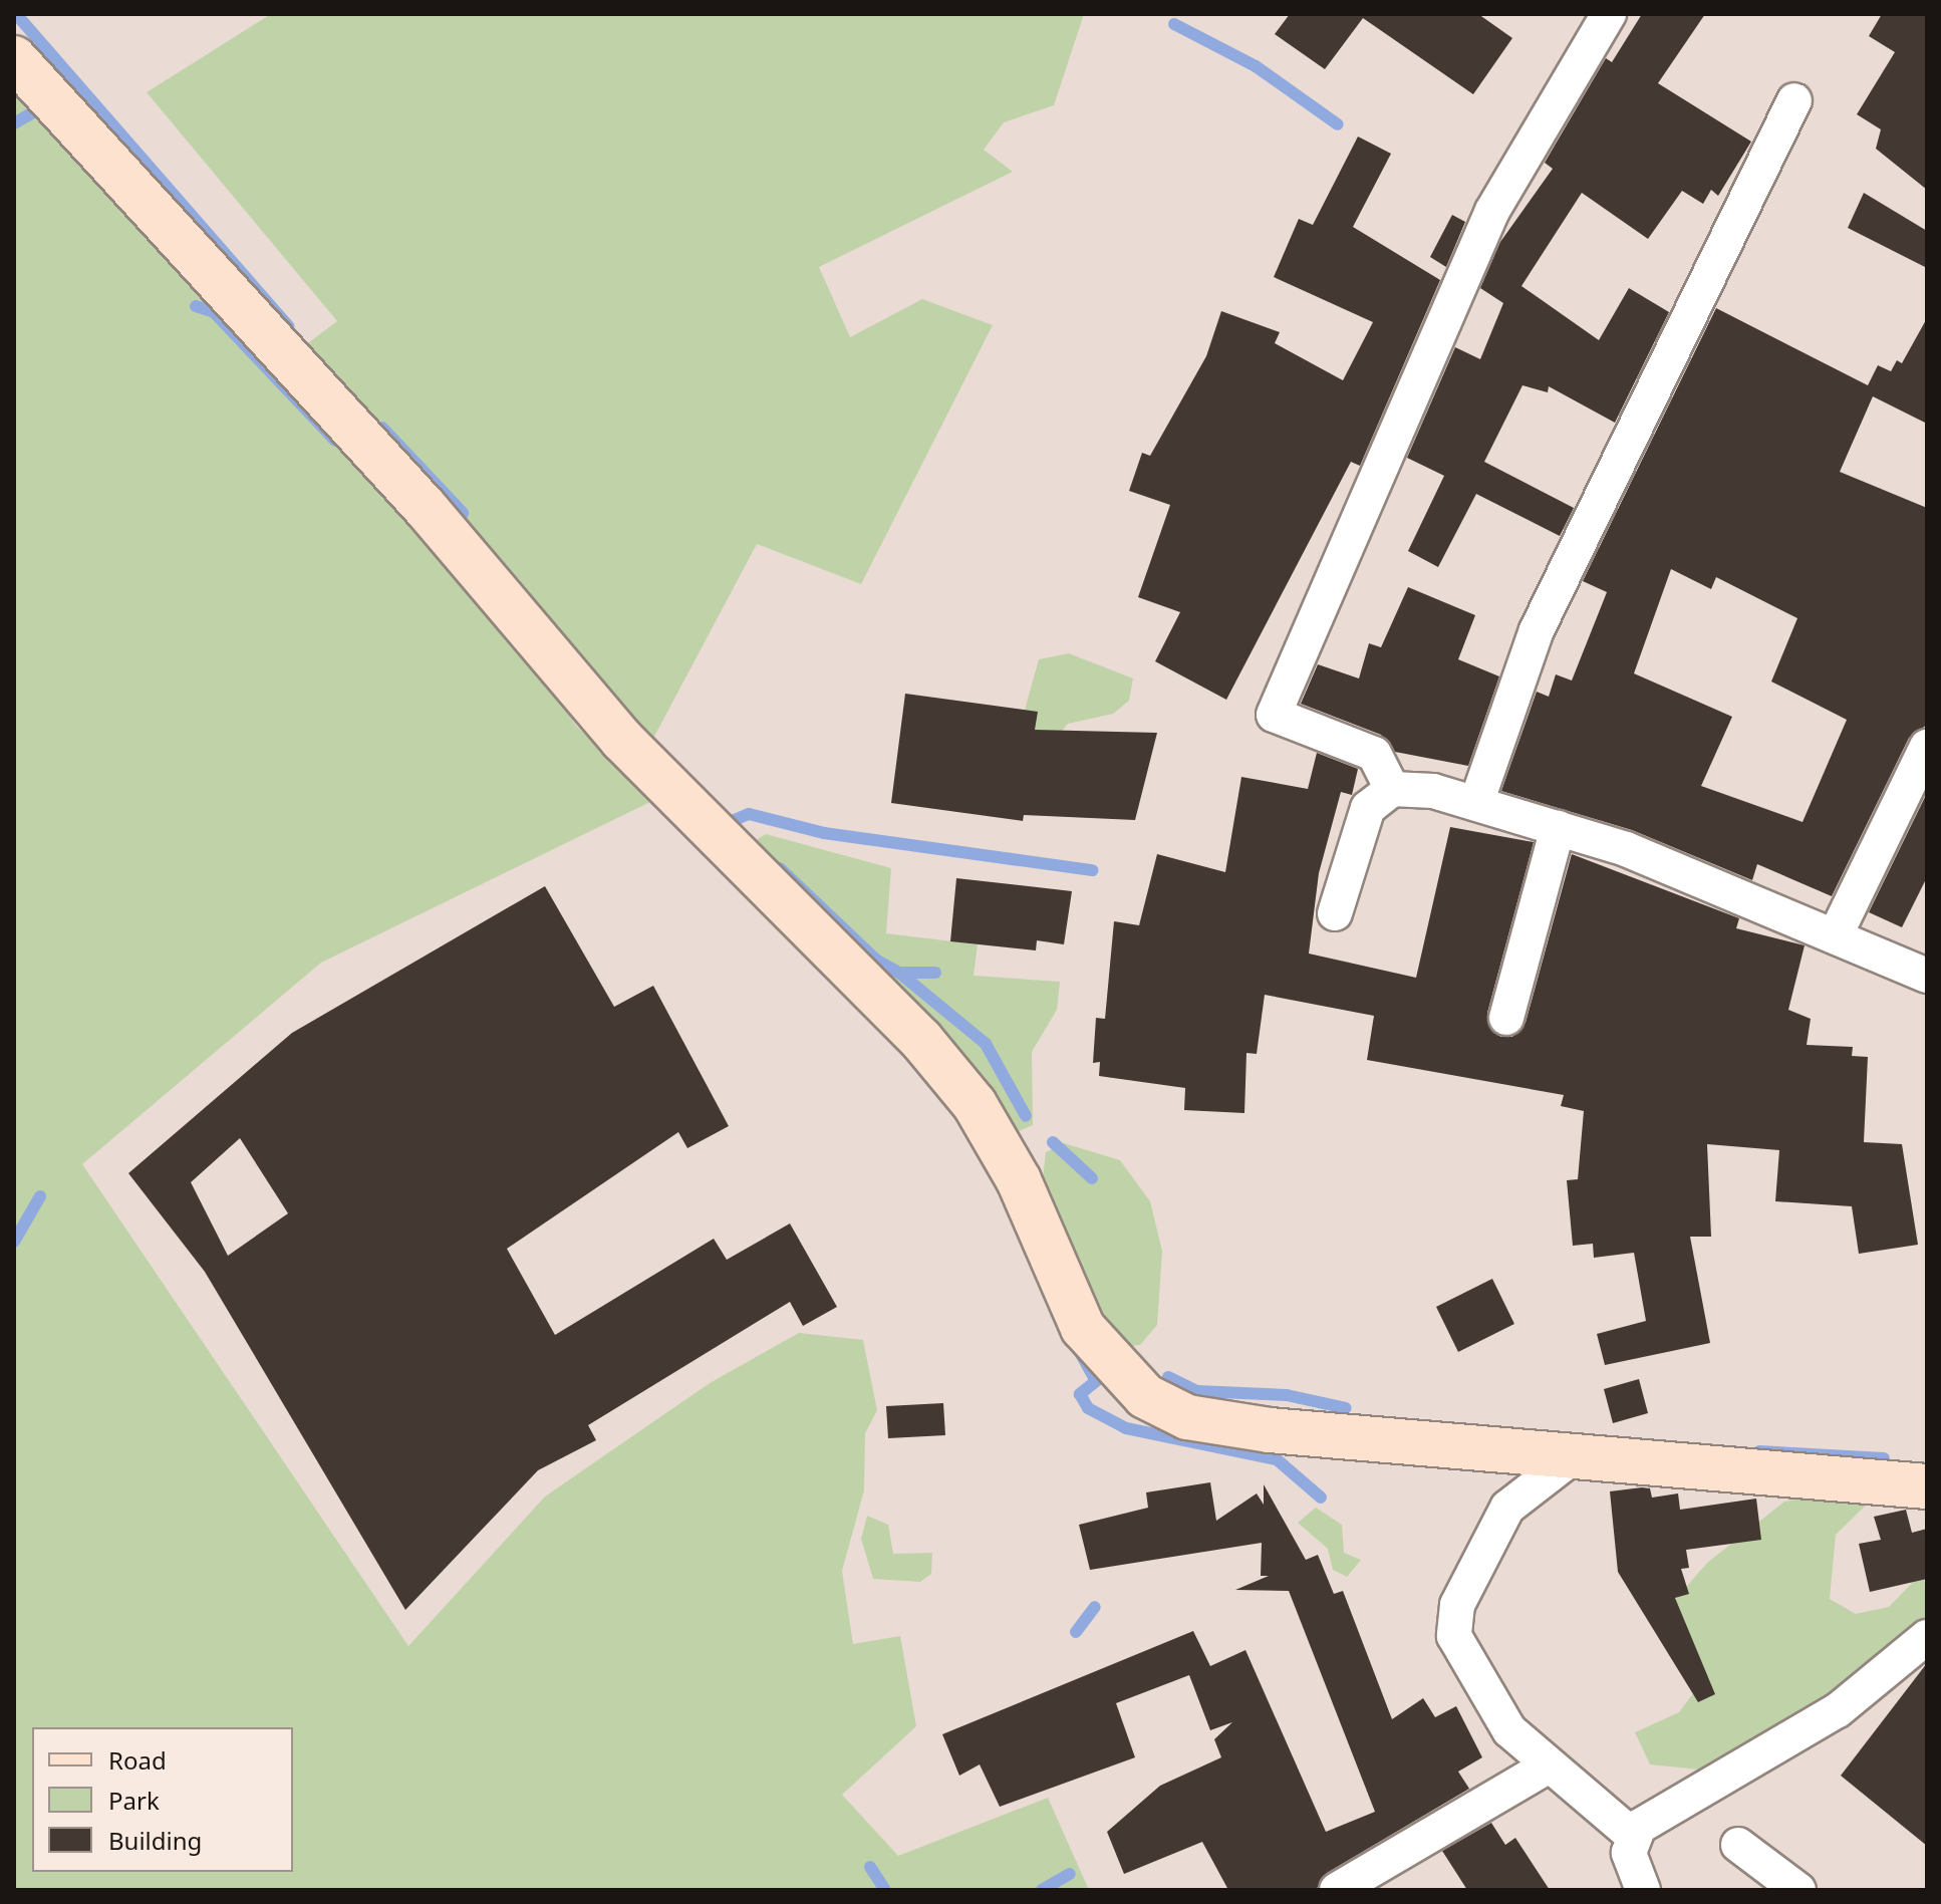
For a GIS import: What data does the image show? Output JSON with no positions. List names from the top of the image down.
{
  "legend": ["Road", "Park", "Building"]
}
